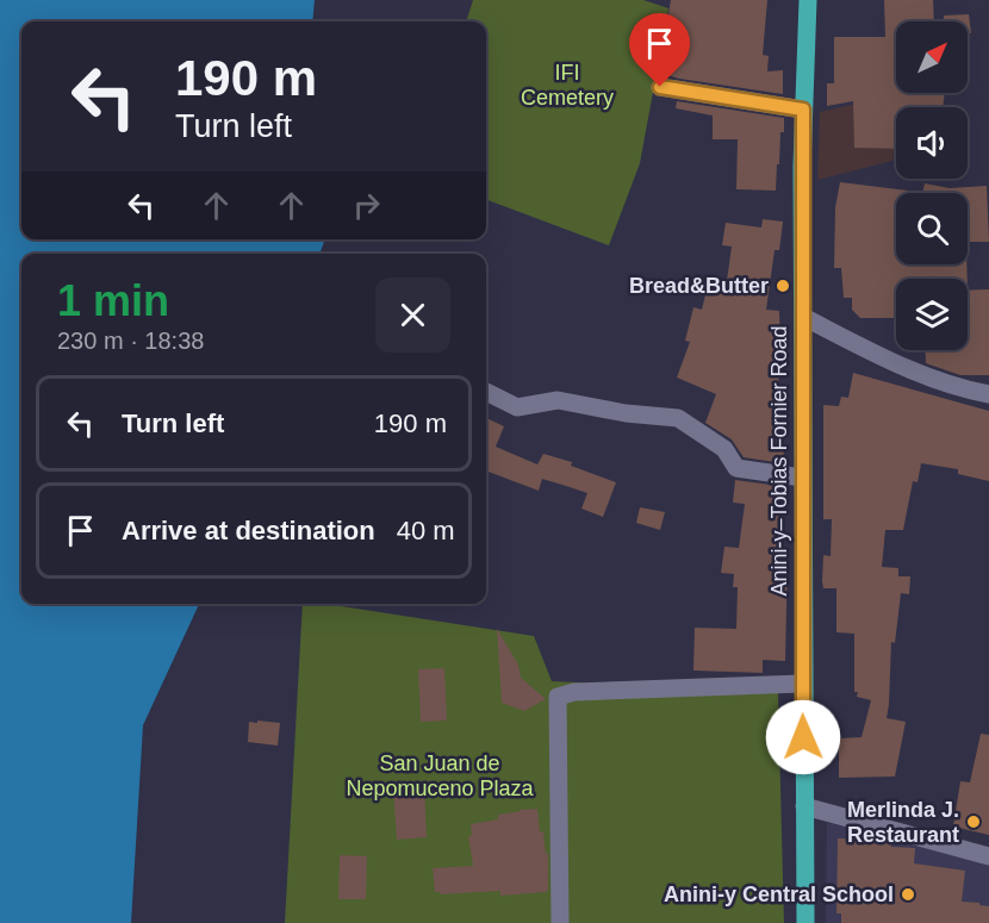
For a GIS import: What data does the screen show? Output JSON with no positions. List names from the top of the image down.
{
  "streets": {
    "main road": ["Anini-y–Tobias Fornier Road"]
  },
  "parks": ["IFI Cemetery", "San Juan de Nepomuceno Plaza"],
  "places": ["Bread&Butter", "Merlinda J. Restaurant", "Anini-y Central School"],
  "north": "top right",
  "page": {
    "turn": ["190 m", "Turn left"],
    "heading": ["1 min", "230 m · 18:38"],
    "list": [
      {
        "name": "Turn left",
        "value": "190 m"
      },
      {
        "name": "Arrive at destination",
        "value": "40 m"
      }
    ]
  }
}
